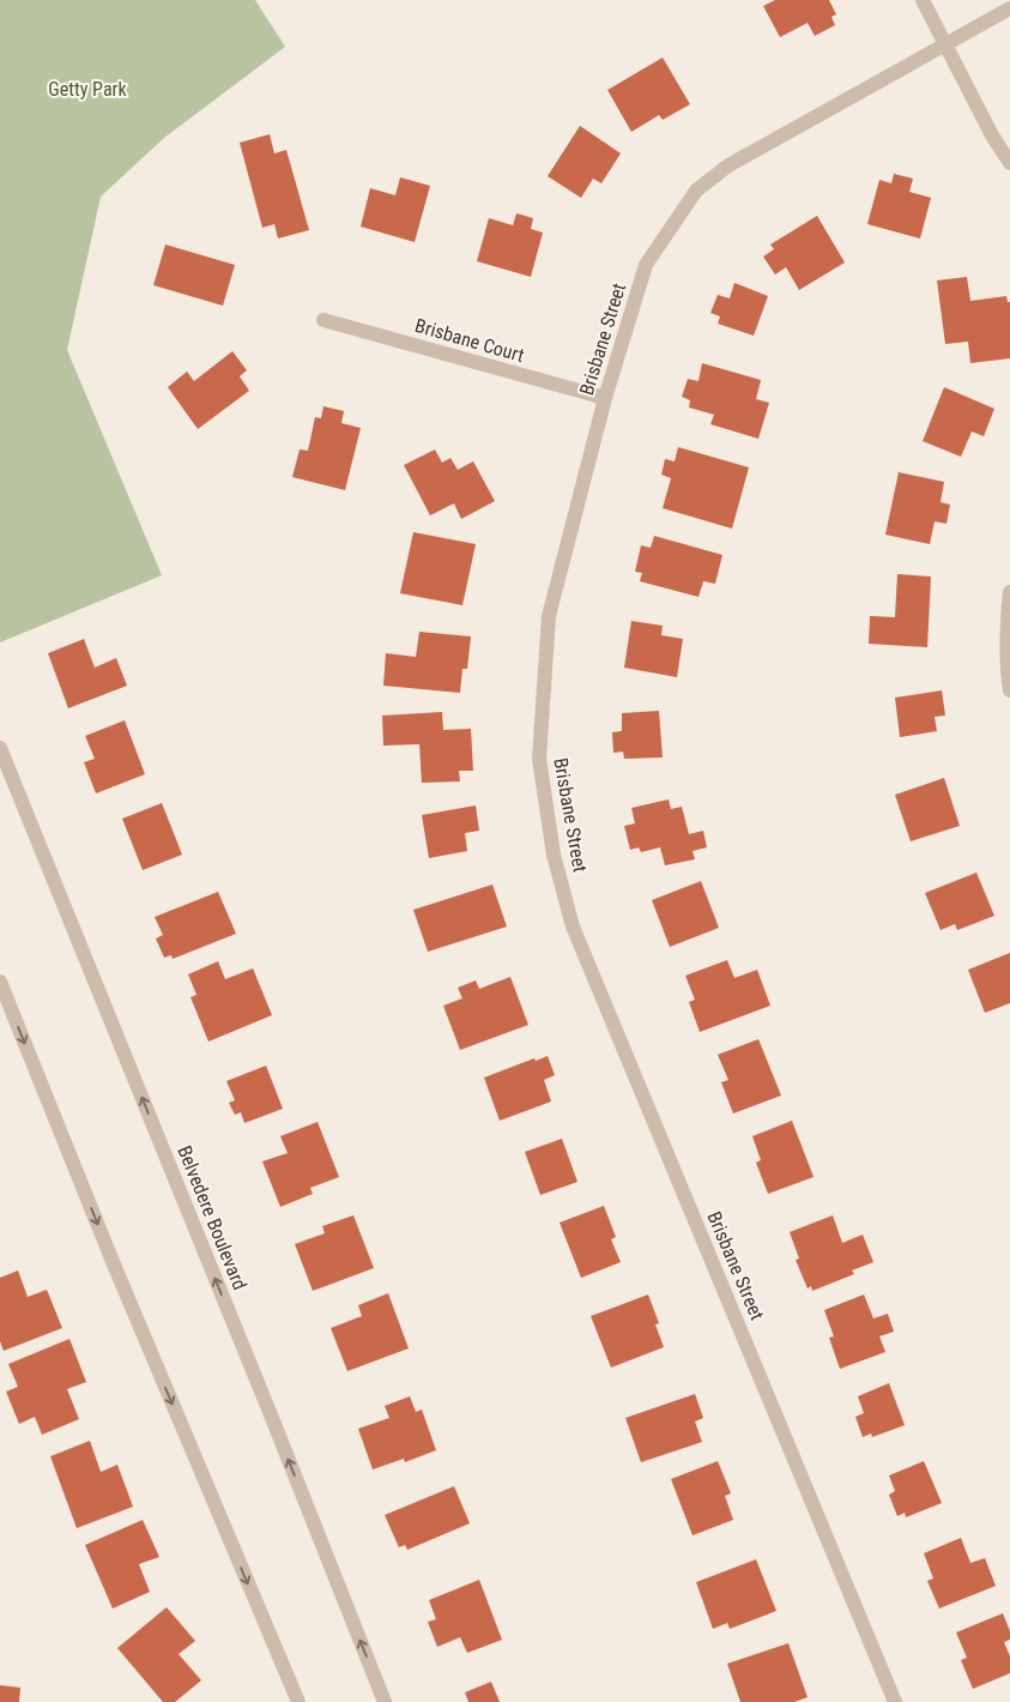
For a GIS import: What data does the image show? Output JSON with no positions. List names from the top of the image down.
{
  "streets": {
    "street": ["Brisbane Street", "Brisbane Court", "Belvedere Boulevard"]
  },
  "crossings": [
    ["Brisbane Street", "Brisbane Court"]
  ],
  "parks": ["Getty Park"]
}
